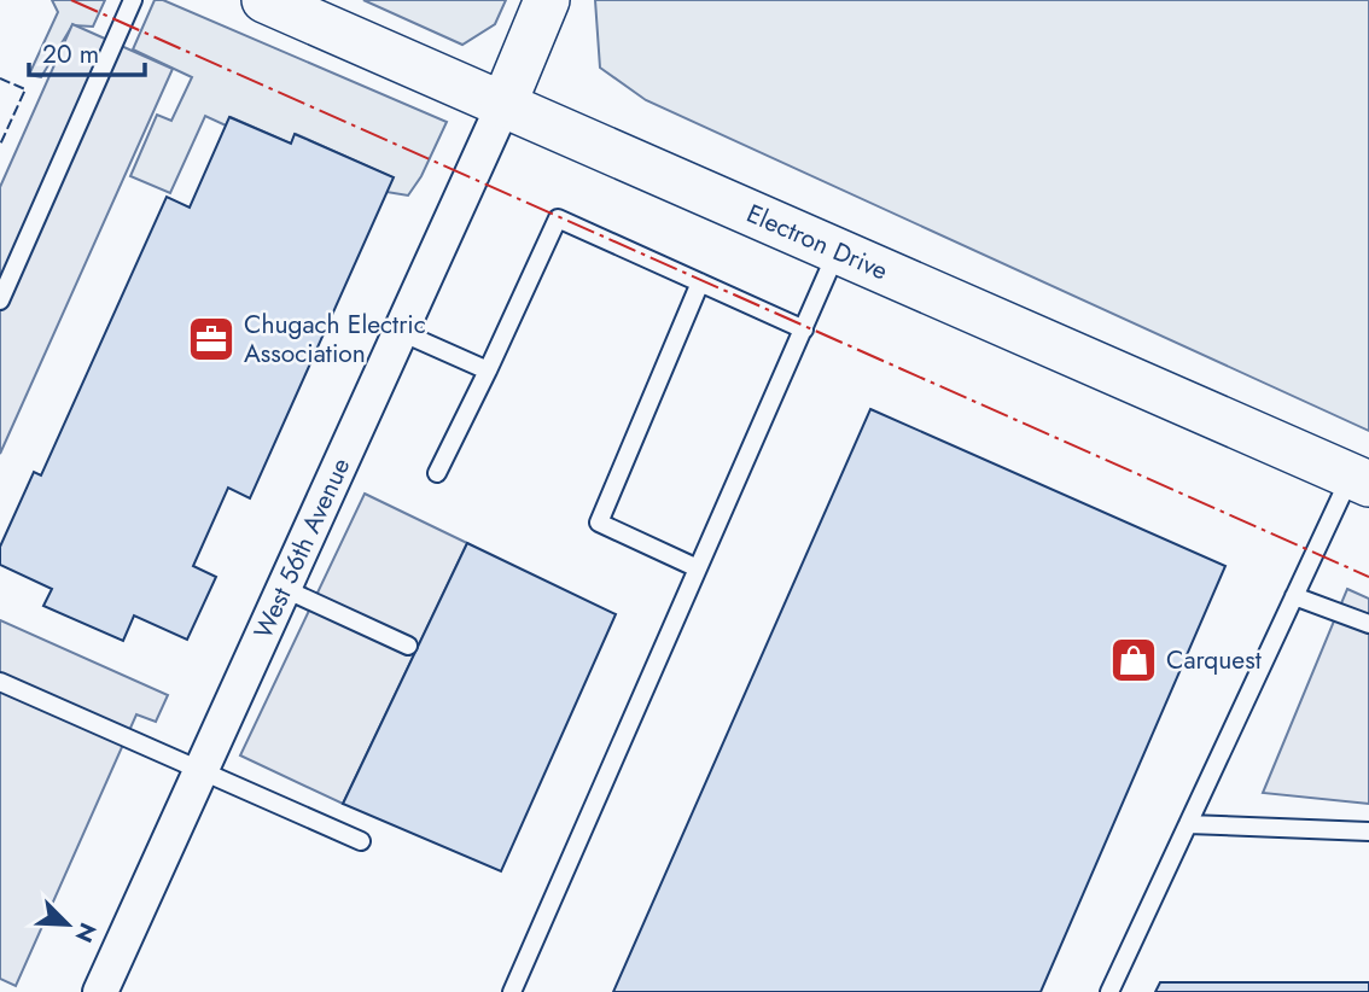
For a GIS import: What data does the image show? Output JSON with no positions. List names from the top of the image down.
{
  "streets": {
    "street": ["Electron Drive", "West 56th Avenue"]
  },
  "crossings": [
    ["Electron Drive", "West 56th Avenue"]
  ],
  "places": {
    "office": ["Chugach Electric Association"],
    "shop": ["Carquest"]
  },
  "scale_bar": "20 m",
  "north": "bottom right"
}
